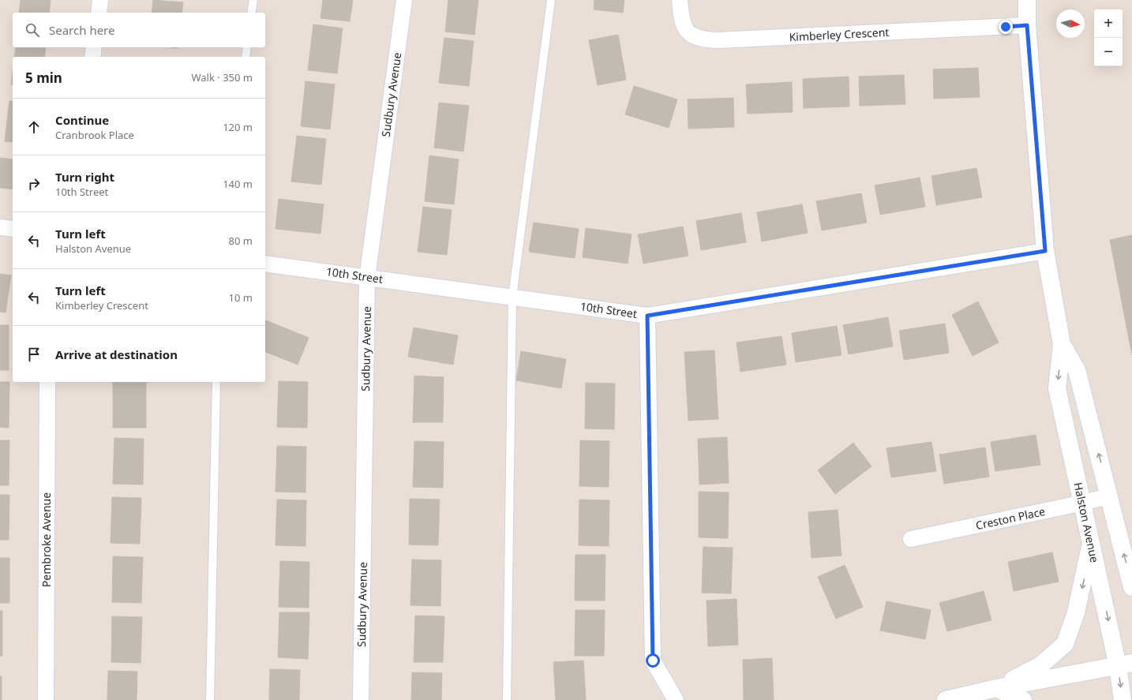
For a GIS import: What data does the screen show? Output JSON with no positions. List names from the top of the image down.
{
  "streets": {
    "main road": ["Halston Avenue"],
    "street": [
      "Kimberley Crescent",
      "Sudbury Avenue",
      "10th Street",
      "Creston Place",
      "Pembroke Avenue"
    ]
  },
  "crossings": [
    ["Kimberley Crescent", "Halston Avenue"],
    ["Sudbury Avenue", "10th Street"],
    ["10th Street", "Halston Avenue"],
    ["Creston Place", "Halston Avenue"]
  ],
  "north": "right",
  "page": {
    "map_buttons": ["+", "−"],
    "search": "Search here",
    "heading": ["5 min", "Walk · 350 m"],
    "list": [
      ["Continue", "Cranbrook Place", "120 m"],
      ["Turn right", "10th Street", "140 m"],
      ["Turn left", "Halston Avenue", "80 m"],
      ["Turn left", "Kimberley Crescent", "10 m"],
      "Arrive at destination"
    ]
  }
}
